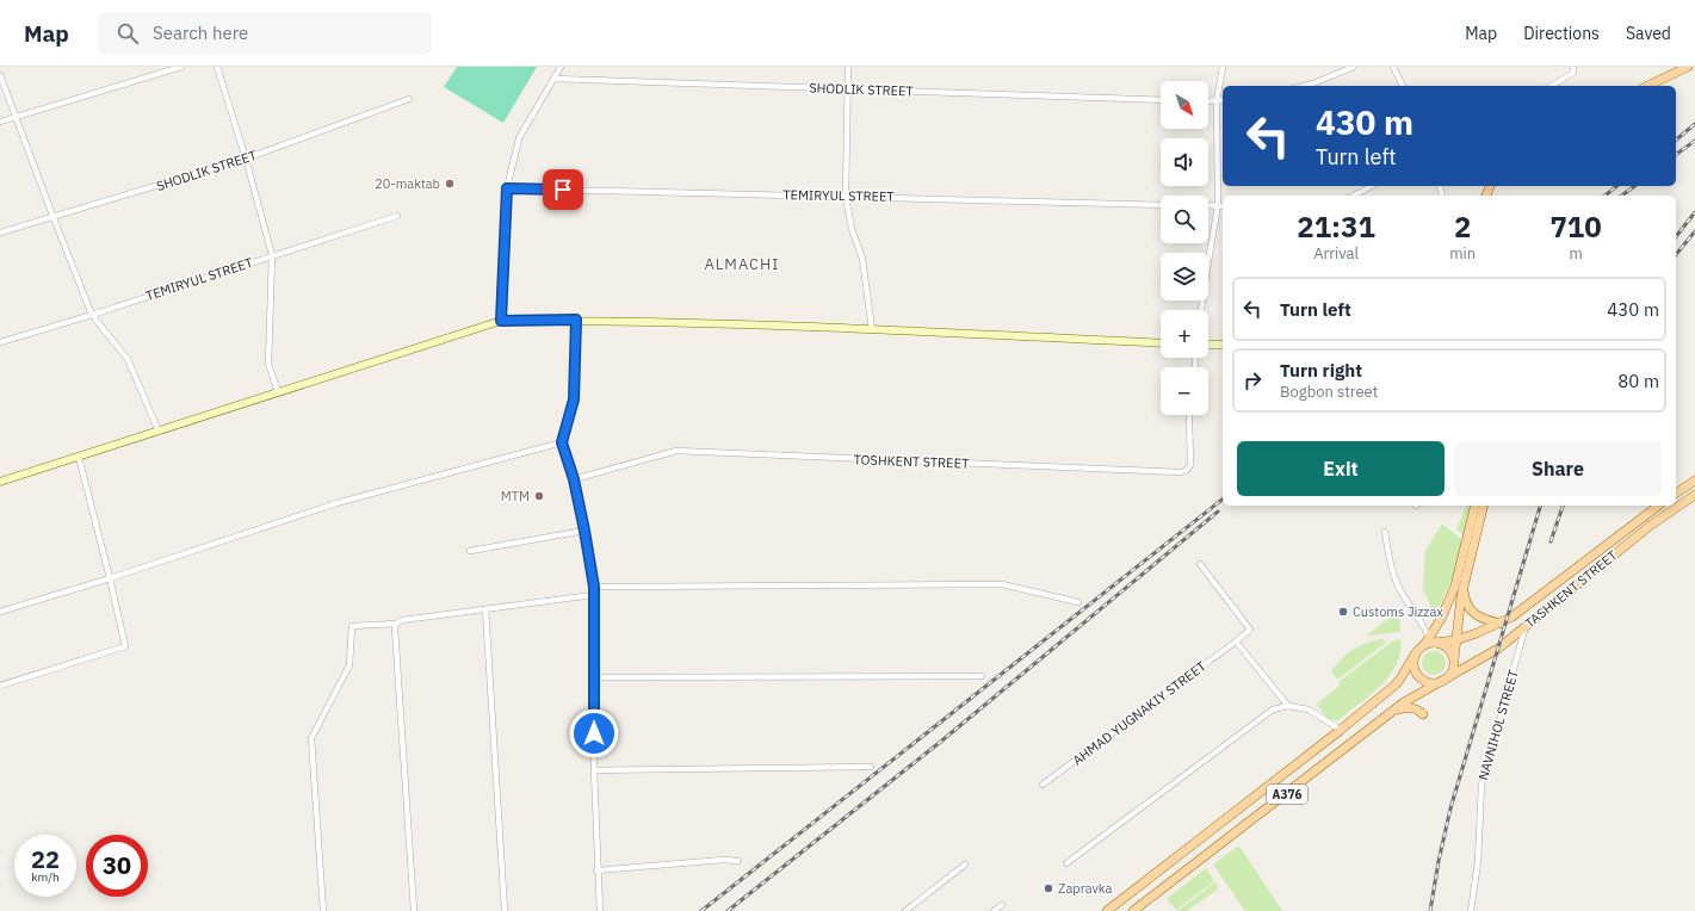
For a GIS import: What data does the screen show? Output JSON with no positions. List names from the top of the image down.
{
  "streets": {
    "main road": ["TASHKENT STREET", "A376"],
    "street": [
      "SHODLIK STREET",
      "TEMIRYUL STREET",
      "TOSHKENT STREET",
      "AHMAD YUGNAKIY STREET",
      "NAVNIHOL STREET"
    ]
  },
  "crossings": [
    ["TASHKENT STREET", "NAVNIHOL STREET"],
    ["TASHKENT STREET", "A376"]
  ],
  "districts": ["ALMACHI"],
  "places": [
    "20-maktab",
    "MTM",
    "Customs Jizzax",
    "Zapravka"
  ],
  "north": "bottom right",
  "page": {
    "header": "Map",
    "search": "Search here",
    "nav": ["Map", "Directions", "Saved"],
    "map_buttons": ["+", "−"],
    "turn": ["430 m", "Turn left"],
    "eta": [
      "21:31",
      "Arrival",
      "2",
      "min",
      "710",
      "m"
    ],
    "list": [
      {
        "name": "Turn left",
        "value": "430 m"
      },
      {
        "name": "Turn right",
        "note": "Bogbon street",
        "value": "80 m"
      }
    ],
    "buttons": ["Exit", "Share"],
    "speed": "22 km/h",
    "limit": "30"
  }
}
